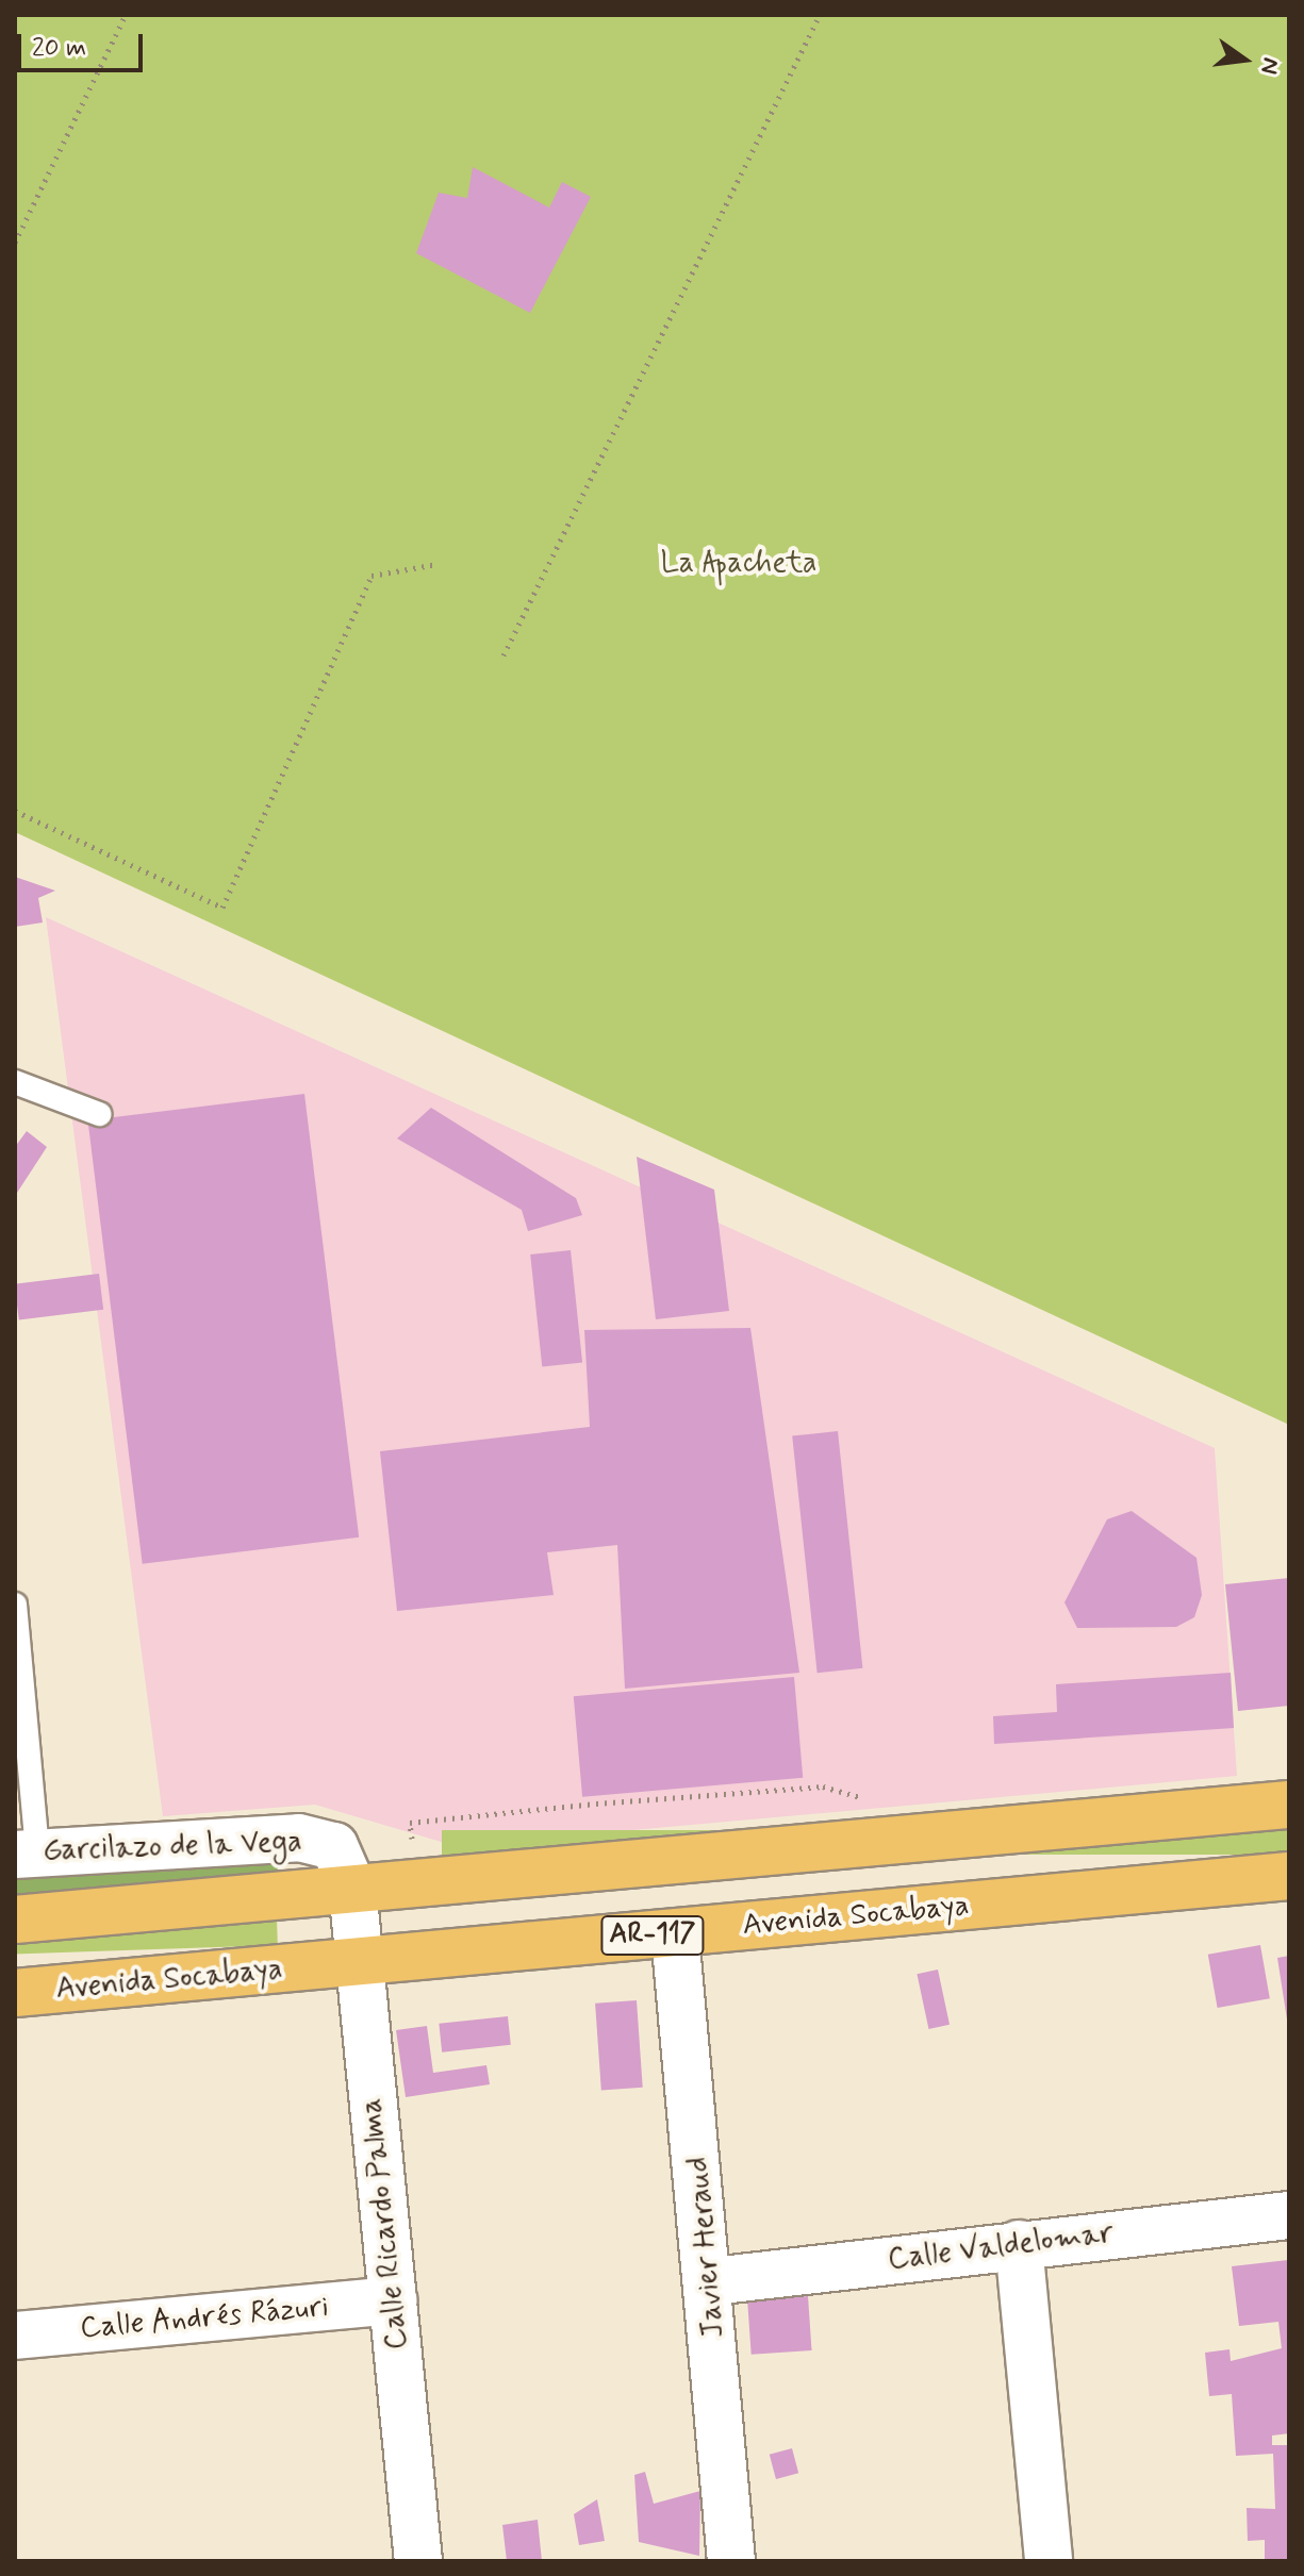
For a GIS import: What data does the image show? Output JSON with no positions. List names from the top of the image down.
{
  "streets": {
    "main road": ["Avenida Socabaya", "AR-117"],
    "street": [
      "Garcilazo de la Vega",
      "Calle Ricardo Palma",
      "Javier Heraud",
      "Calle Valdelomar",
      "Calle Andrés Rázuri"
    ]
  },
  "crossings": [
    ["Garcilazo de la Vega", "Calle Ricardo Palma"],
    ["Avenida Socabaya", "Calle Ricardo Palma"],
    ["Avenida Socabaya", "Javier Heraud"],
    ["Calle Ricardo Palma", "Calle Andrés Rázuri"],
    ["Javier Heraud", "Calle Valdelomar"]
  ],
  "parks": ["La Apacheta"],
  "scale_bar": "20 m",
  "north": "right"
}
